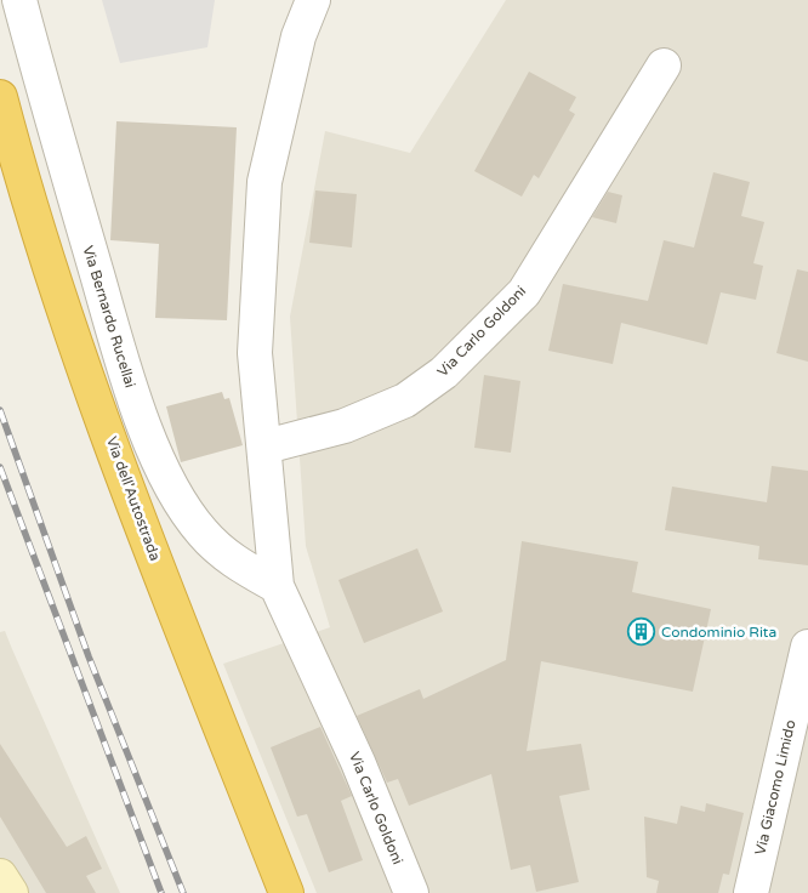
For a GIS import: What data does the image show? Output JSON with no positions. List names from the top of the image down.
{
  "streets": {
    "highway": ["Via dell'Autostrada"],
    "street": ["Via Bernardo Rucellai", "Via Carlo Goldoni", "Via Giacomo Limido"]
  },
  "crossings": [
    ["Via Bernardo Rucellai", "Via Carlo Goldoni"]
  ],
  "places": {
    "building": ["Condominio Rita"]
  }
}
